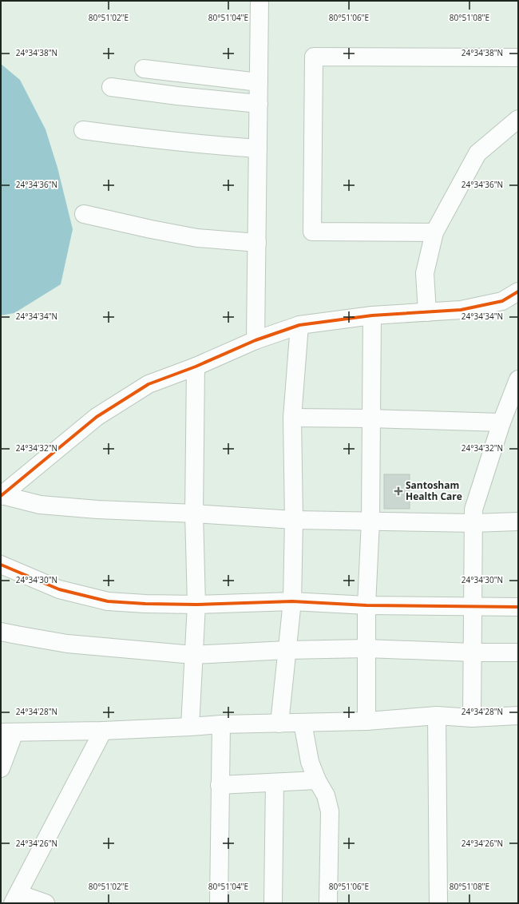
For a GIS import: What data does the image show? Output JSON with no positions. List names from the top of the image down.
{
  "places": {
    "health": ["Santosham Health Care"]
  },
  "coordinates": [
    "80°51'02\"E",
    "80°51'04\"E",
    "80°51'06\"E",
    "80°51'08\"E",
    "24°34'38\"N",
    "24°34'36\"N",
    "24°34'34\"N",
    "24°34'32\"N",
    "24°34'30\"N",
    "24°34'28\"N",
    "24°34'26\"N"
  ]
}
